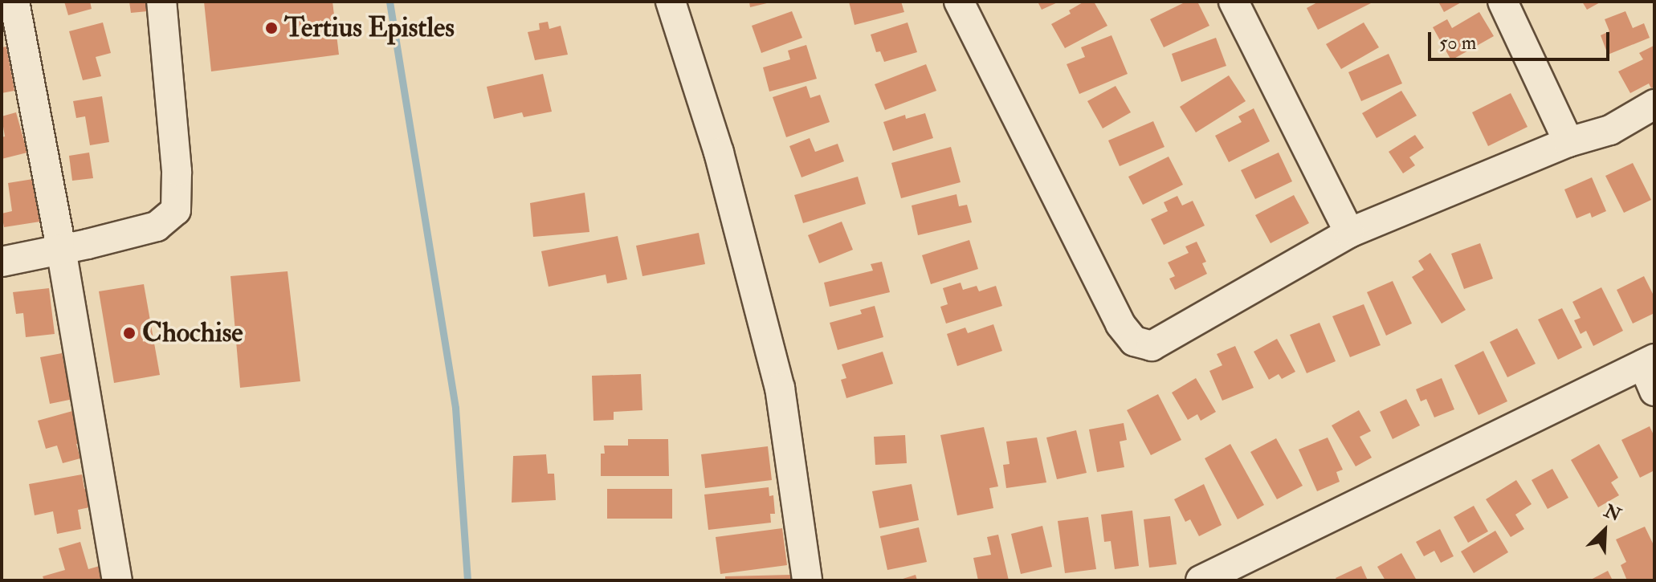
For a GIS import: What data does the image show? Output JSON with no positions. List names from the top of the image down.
{
  "places": ["Tertius Epistles", "Chochise"],
  "scale_bar": "50 m",
  "north": "top right"
}
